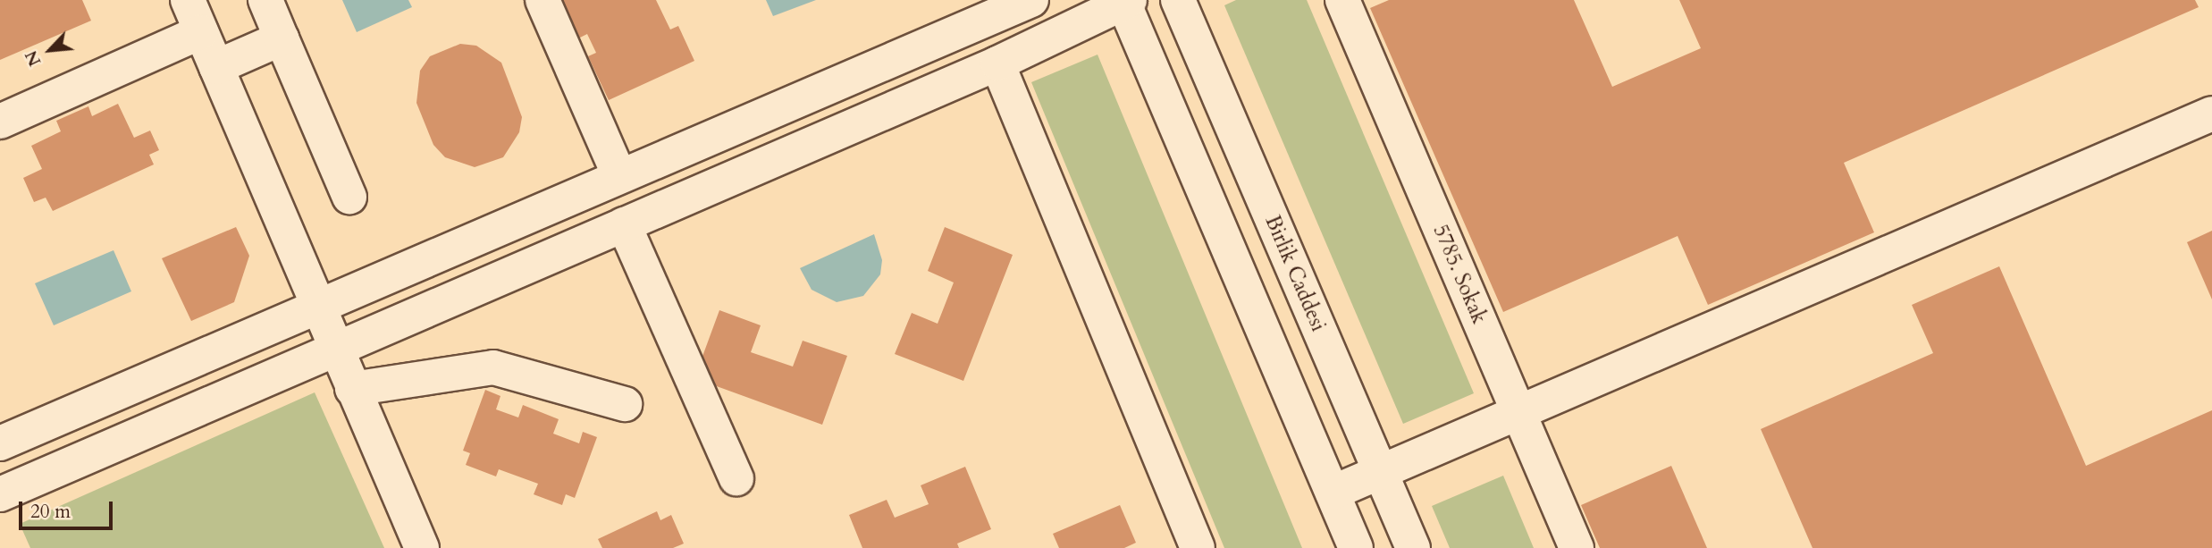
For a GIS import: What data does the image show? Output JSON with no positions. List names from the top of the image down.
{
  "streets": {
    "street": ["Birlik Caddesi", "5785. Sokak"]
  },
  "scale_bar": "20 m",
  "north": "bottom left"
}
